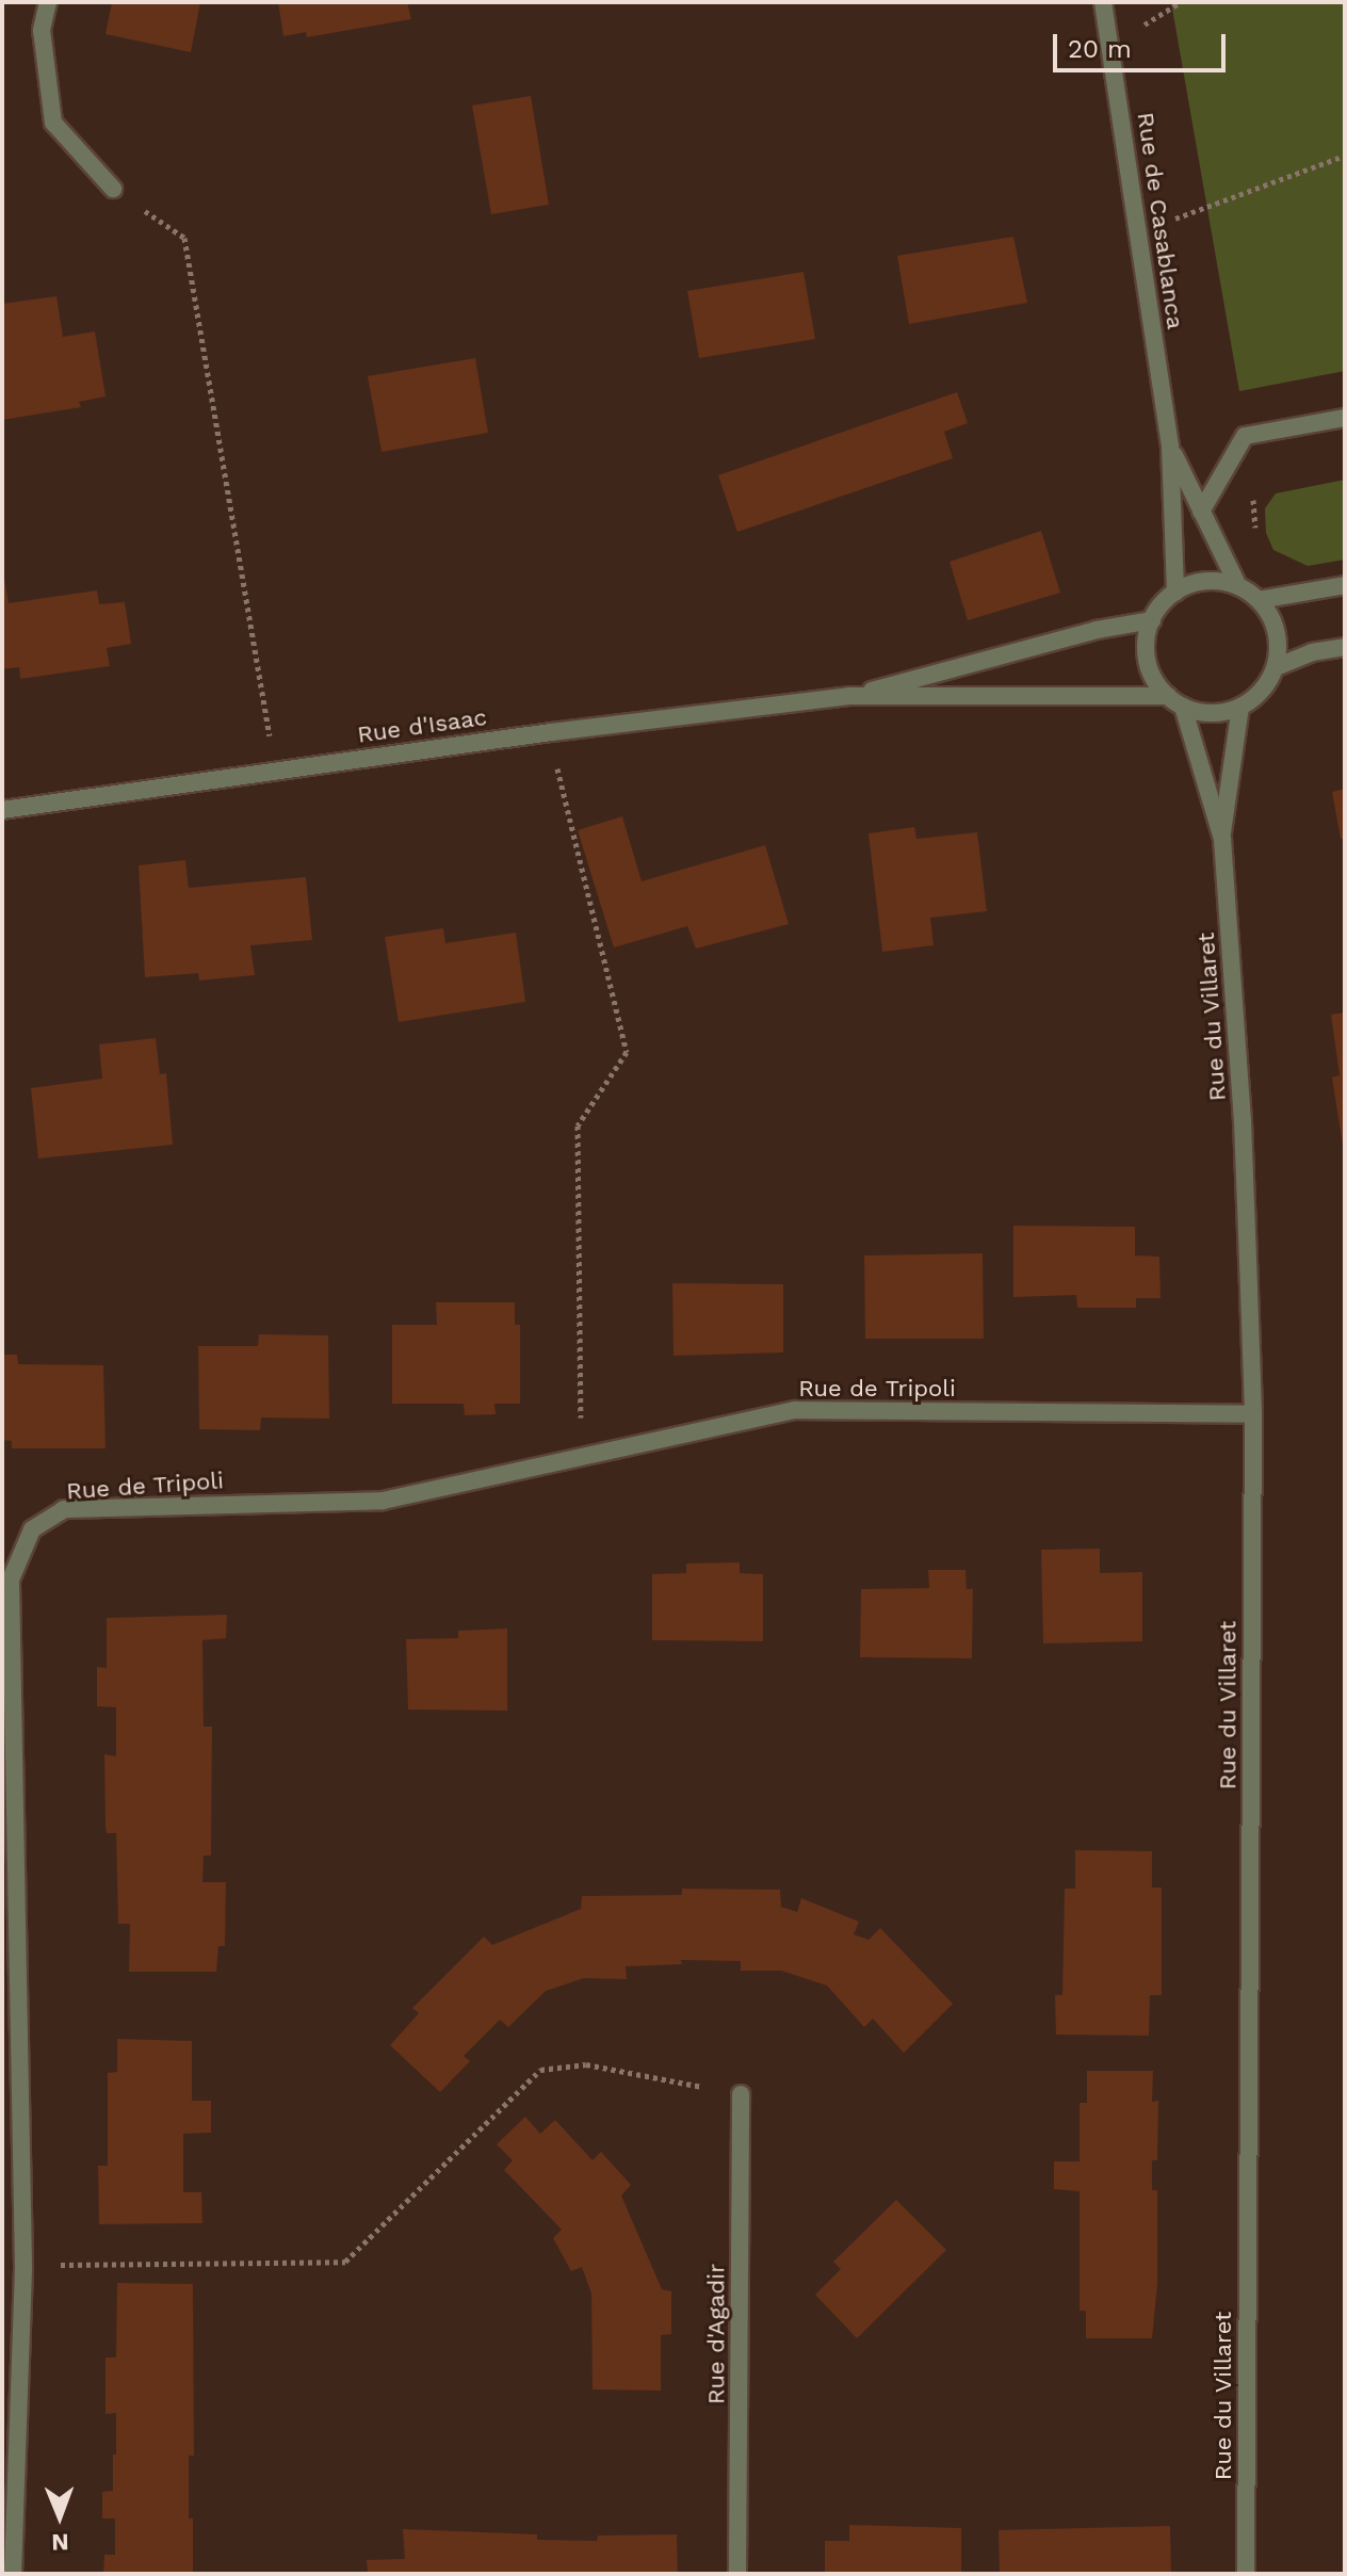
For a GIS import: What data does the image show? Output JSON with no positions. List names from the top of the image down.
{
  "streets": {
    "street": [
      "Rue de Casablanca",
      "Rue d'Isaac",
      "Rue du Villaret",
      "Rue de Tripoli",
      "Rue d'Agadir"
    ]
  },
  "crossings": [
    ["Rue de Casablanca", "Rue d'Isaac"],
    ["Rue de Casablanca", "Rue du Villaret"],
    ["Rue d'Isaac", "Rue du Villaret"],
    ["Rue du Villaret", "Rue de Tripoli"]
  ],
  "scale_bar": "20 m",
  "north": "bottom"
}
